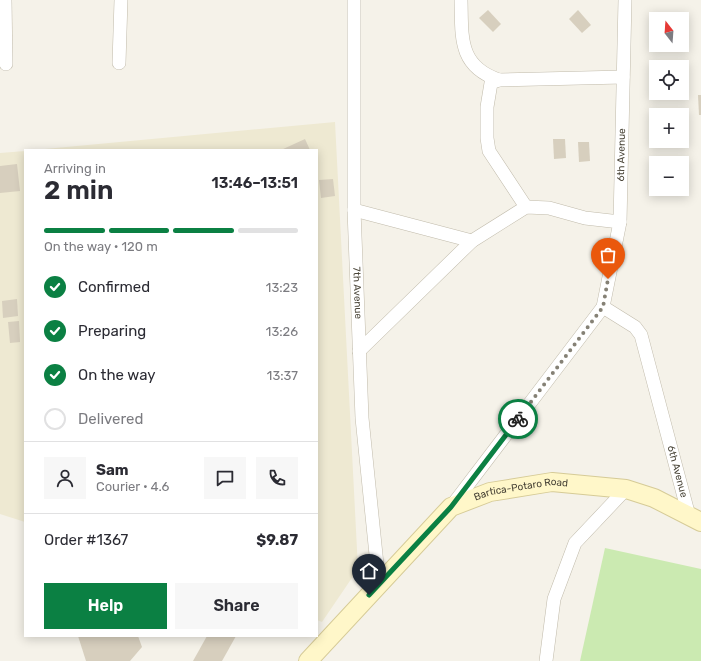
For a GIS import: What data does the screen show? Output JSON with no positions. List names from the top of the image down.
{
  "streets": {
    "main road": ["Bartica-Potaro Road"],
    "street": ["6th Avenue", "7th Avenue"]
  },
  "crossings": [
    ["6th Avenue", "Bartica-Potaro Road"],
    ["7th Avenue", "Bartica-Potaro Road"]
  ],
  "north": "top",
  "page": {
    "map_buttons": ["+", "−"],
    "heading": ["2 min", "Arriving in", "13:46–13:51"],
    "panel": [
      "Sam",
      "Courier · 4.6",
      "Order #1367",
      "$9.87"
    ],
    "bar": "On the way · 120 m",
    "list": [
      ["Confirmed", "13:23"],
      ["Preparing", "13:26"],
      ["On the way", "13:37"],
      "Delivered"
    ],
    "buttons": ["Help", "Share"]
  }
}
